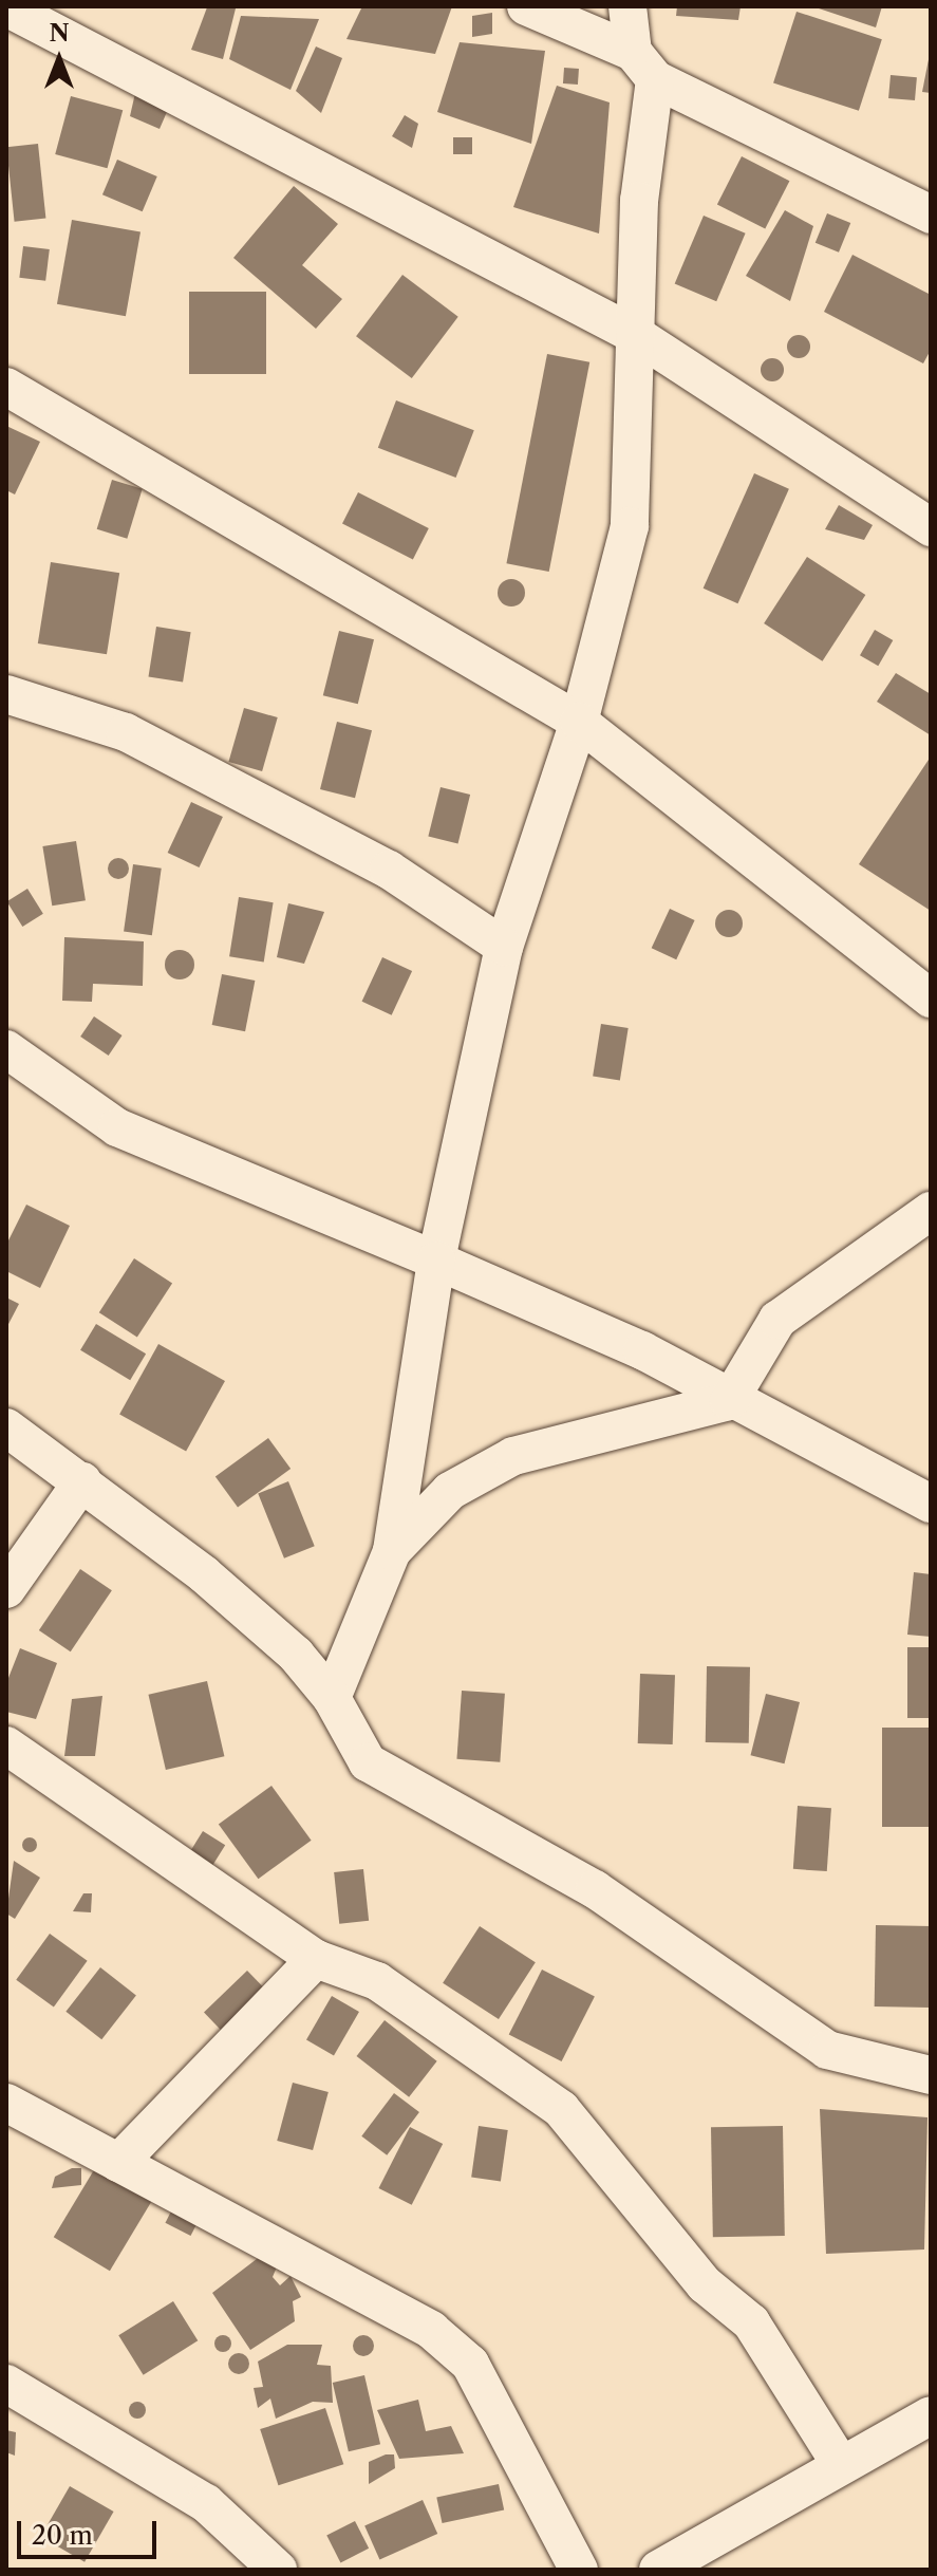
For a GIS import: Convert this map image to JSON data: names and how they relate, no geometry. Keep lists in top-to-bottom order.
{
  "scale_bar": "20 m",
  "north": "top"
}
